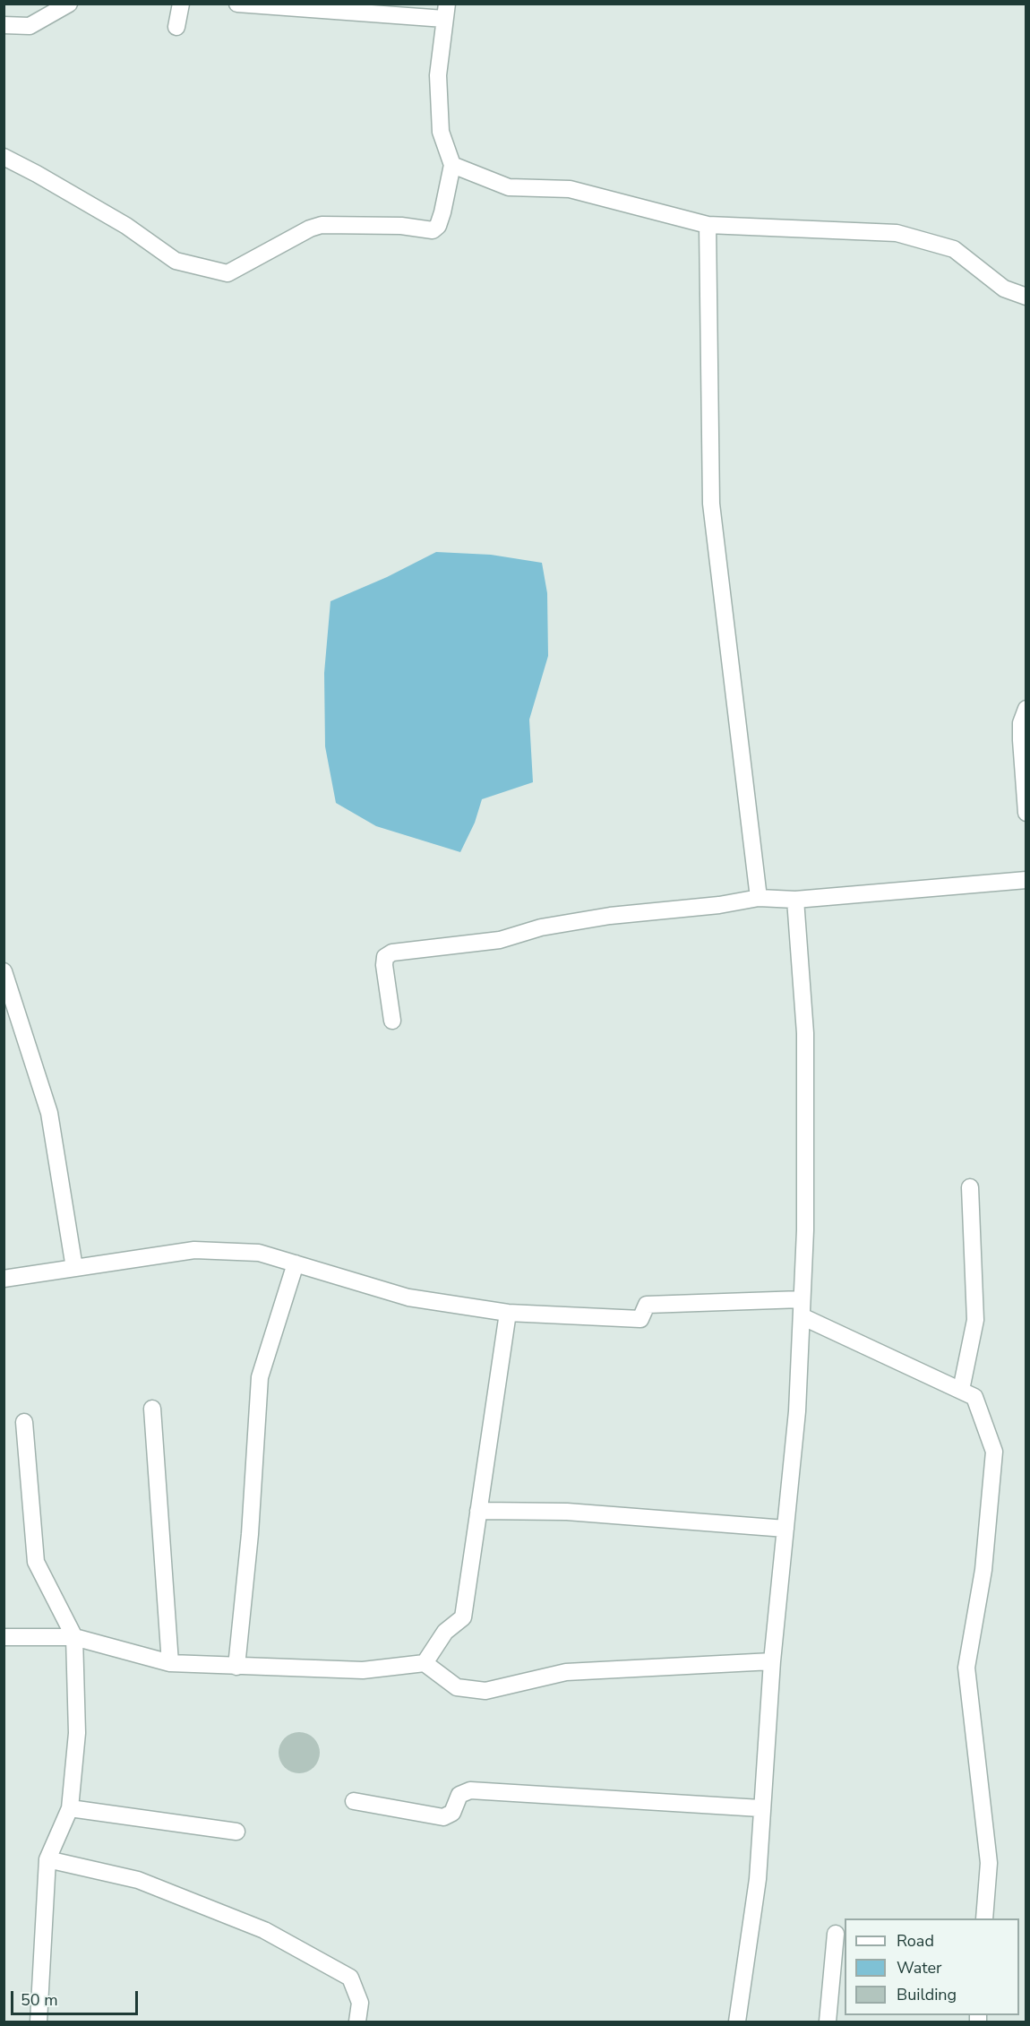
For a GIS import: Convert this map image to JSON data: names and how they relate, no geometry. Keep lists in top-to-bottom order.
{
  "legend": ["Road", "Water", "Building"],
  "scale_bar": "50 m"
}
